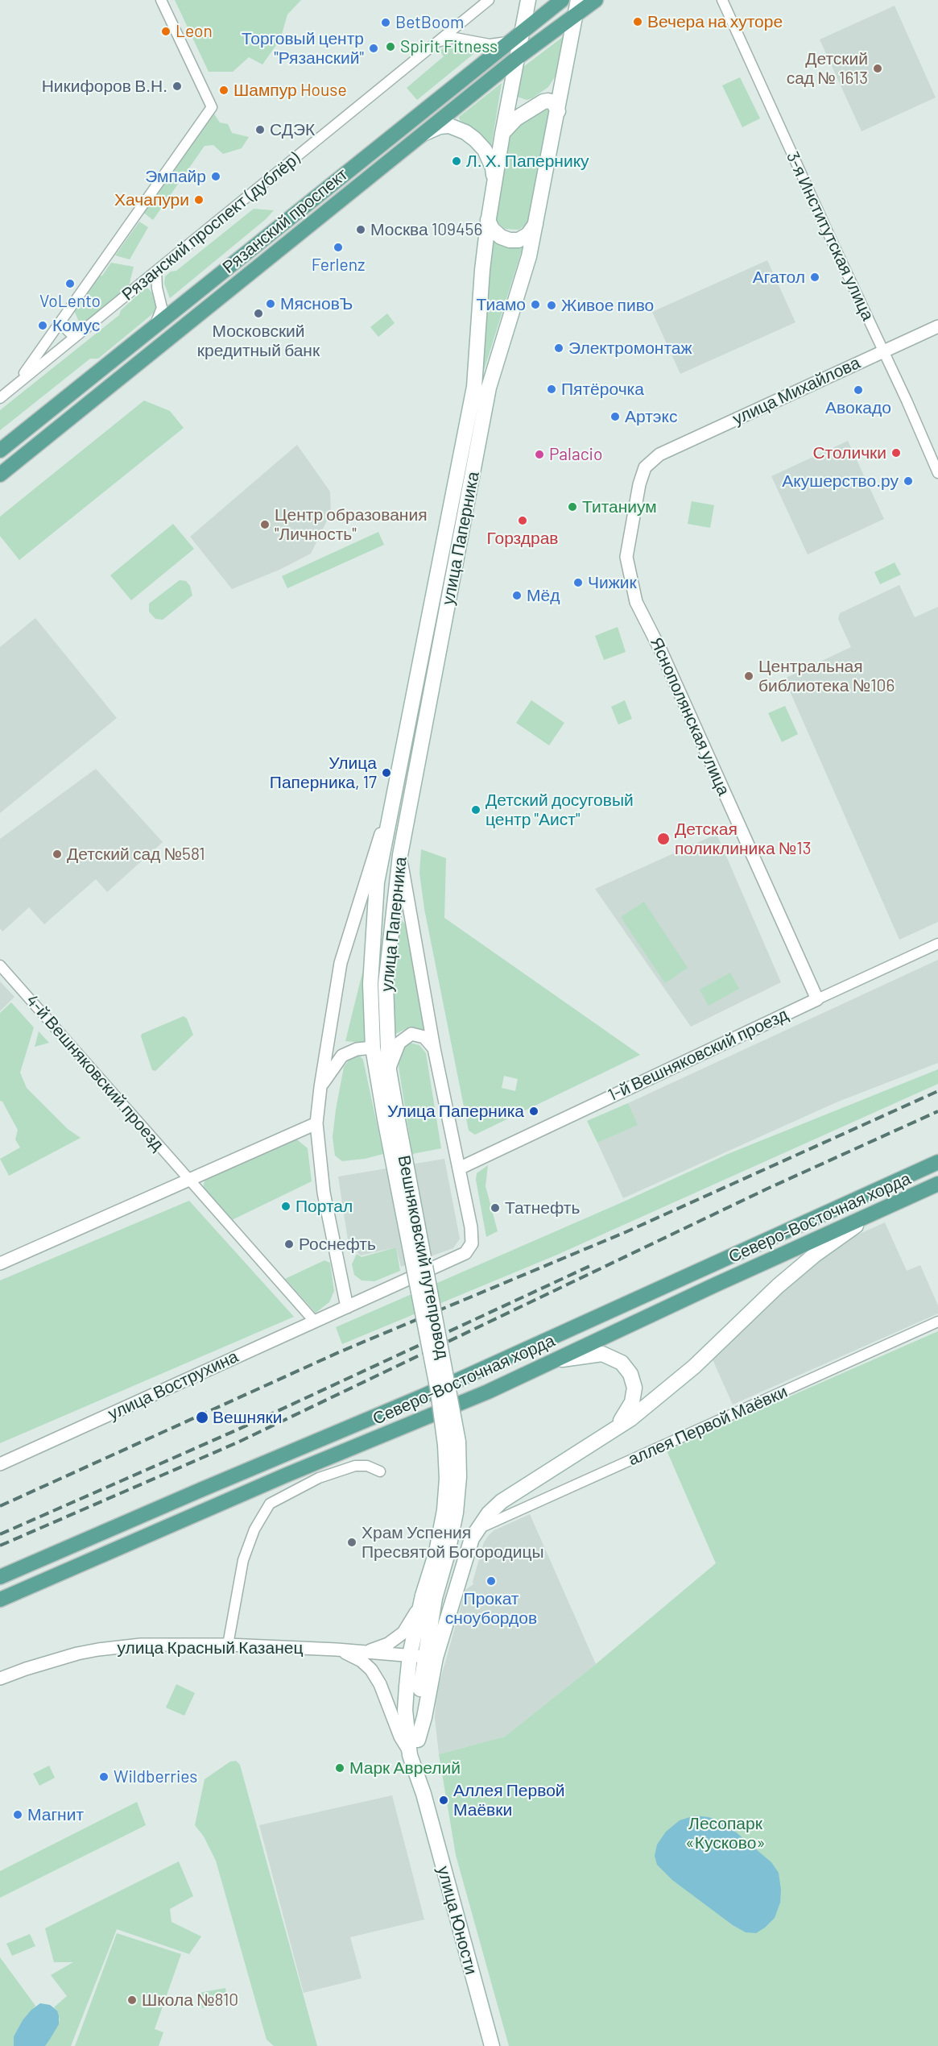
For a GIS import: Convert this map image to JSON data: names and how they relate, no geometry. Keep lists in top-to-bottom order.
{
  "streets": {
    "main road": [
      "Рязанский проспект",
      "улица Паперника",
      "Северо-Восточная хорда",
      "Вешняковский путепровод",
      "улица Юности"
    ],
    "street": [
      "Рязанский проспект (дублёр)",
      "3-я Институтская улица",
      "улица Михайлова",
      "Яснополянская улица",
      "1-й Вешняковский проезд",
      "4-й Вешняковский проезд",
      "улица Вострухина",
      "аллея Первой Маёвки",
      "улица Красный Казанец"
    ]
  },
  "crossings": [
    ["Рязанский проспект", "улица Паперника"],
    ["3-я Институтская улица", "улица Михайлова"],
    ["улица Михайлова", "Яснополянская улица"],
    ["улица Паперника", "Вешняковский путепровод"],
    ["улица Паперника", "улица Вострухина"],
    ["Яснополянская улица", "1-й Вешняковский проезд"],
    ["1-й Вешняковский проезд", "улица Вострухина"],
    ["4-й Вешняковский проезд", "улица Вострухина"],
    ["Вешняковский путепровод", "улица Юности"],
    ["улица Красный Казанец", "улица Юности"]
  ],
  "parks": ["Лесопарк «Кусково»"],
  "places": [
    "Вечера на хуторе",
    "BetBoom",
    "Leon",
    "Spirit Fitness",
    "Торговый центр \"Рязанский\"",
    "Детский сад № 1613",
    "Никифоров В.Н.",
    "Шампур House",
    "СДЭК",
    "Л. Х. Папернику",
    "Эмпайр",
    "Хачапури",
    "Москва 109456",
    "Ferlenz",
    "Агатол",
    "VoLento",
    "МясновЪ",
    "Тиамо",
    "Живое пиво",
    "Московский кредитный банк",
    "Комус",
    "Электромонтаж",
    "Пятёрочка",
    "Авокадо",
    "Артэкс",
    "Столички",
    "Palacio",
    "Акушерство.ру",
    "Титаниум",
    "Горздрав",
    "Центр образования \"Личность\"",
    "Чижик",
    "Мёд",
    "Центральная библиотека №106",
    "Улица Паперника, 17",
    "Детский досуговый центр \"Аист\"",
    "Детская поликлиника №13",
    "Детский сад №581",
    "Улица Паперника",
    "Портал",
    "Татнефть",
    "Роснефть",
    "Вешняки",
    "Храм Успения Пресвятой Богородицы",
    "Прокат сноубордов",
    "Марк Аврелий",
    "Wildberries",
    "Аллея Первой Маёвки",
    "Магнит",
    "Школа №810"
  ]
}
